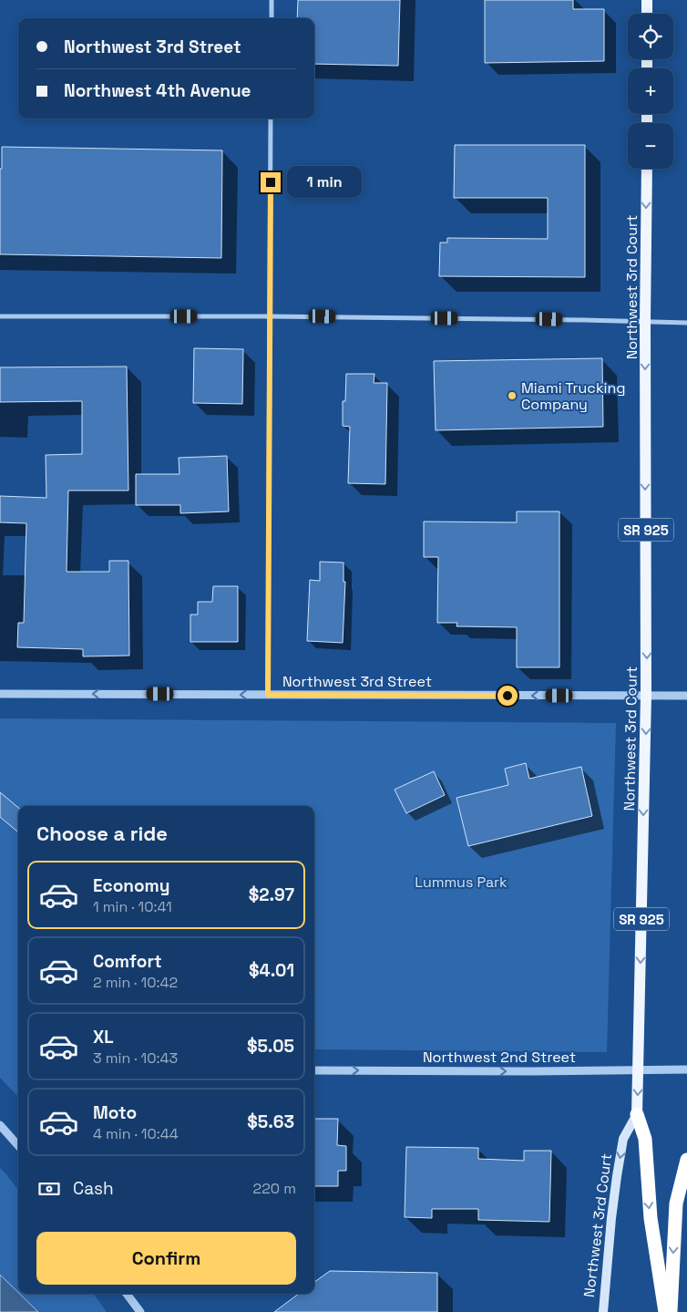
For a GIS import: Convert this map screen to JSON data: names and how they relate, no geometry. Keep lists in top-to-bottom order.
{
  "streets": {
    "main road": ["Northwest 3rd Court", "SR 925"],
    "street": ["Northwest 3rd Street", "Northwest 2nd Street"]
  },
  "crossings": [
    ["Northwest 3rd Court", "Northwest 3rd Street"],
    ["Northwest 3rd Court", "Northwest 2nd Street"]
  ],
  "one_way": ["Northwest 3rd Court", "Northwest 3rd Street", "Northwest 2nd Street"],
  "parks": ["Lummus Park"],
  "places": ["Miami Trucking Company"],
  "page": {
    "map_buttons": ["+", "−"],
    "banner": ["Northwest 3rd Street", "Northwest 4th Avenue"],
    "bubble": "1 min",
    "heading": "Choose a ride",
    "list": [
      {
        "name": "Economy",
        "note": "1 min · 10:41",
        "value": "$2.97"
      },
      {
        "name": "Comfort",
        "note": "2 min · 10:42",
        "value": "$4.01"
      },
      {
        "name": "XL",
        "note": "3 min · 10:43",
        "value": "$5.05"
      },
      {
        "name": "Moto",
        "note": "4 min · 10:44",
        "value": "$5.63"
      }
    ],
    "pay": ["Cash", "220 m"],
    "buttons": "Confirm"
  }
}
